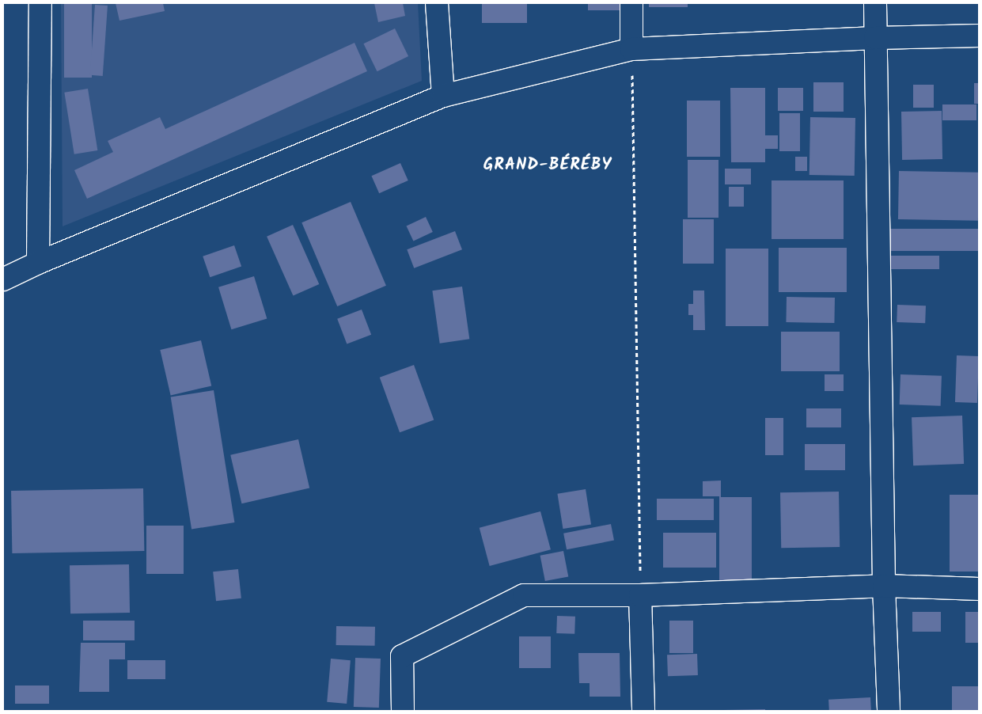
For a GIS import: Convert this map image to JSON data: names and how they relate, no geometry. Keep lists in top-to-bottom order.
{
  "districts": ["GRAND-BÉRÉBY"]
}
